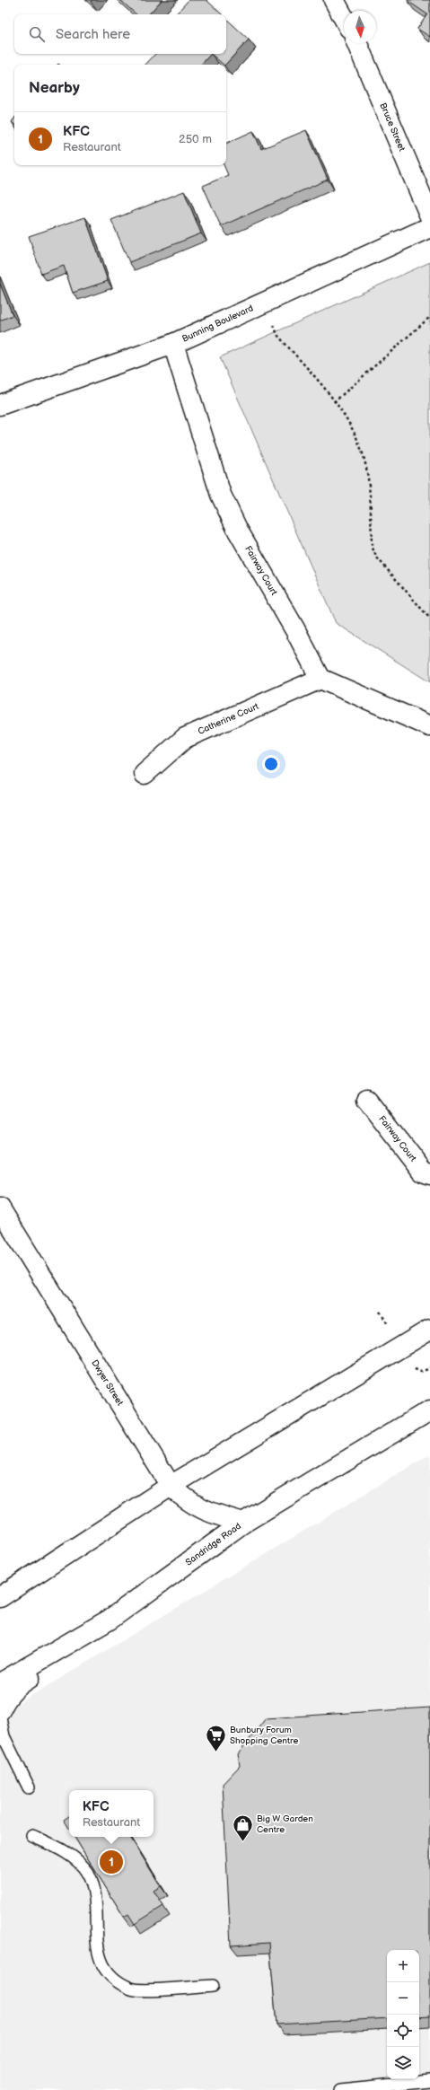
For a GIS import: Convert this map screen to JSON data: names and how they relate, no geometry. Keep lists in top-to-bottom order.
{
  "streets": {
    "street": [
      "Bruce Street",
      "Bunning Boulevard",
      "Fairway Court",
      "Catherine Court",
      "Dwyer Street",
      "Sandridge Road"
    ]
  },
  "crossings": [
    ["Bunning Boulevard", "Fairway Court"],
    ["Fairway Court", "Catherine Court"],
    ["Dwyer Street", "Sandridge Road"]
  ],
  "places": {
    "supermarket": ["Bunbury Forum Shopping Centre"],
    "shop": ["Big W Garden Centre"]
  },
  "north": "bottom",
  "page": {
    "search": "Search here",
    "heading": "Nearby",
    "list": [
      {
        "mark": "1",
        "name": "KFC",
        "note": "Restaurant",
        "value": "250 m"
      }
    ],
    "popup": ["KFC", "Restaurant"],
    "pins": "1",
    "map_buttons": ["+", "−"]
  }
}
